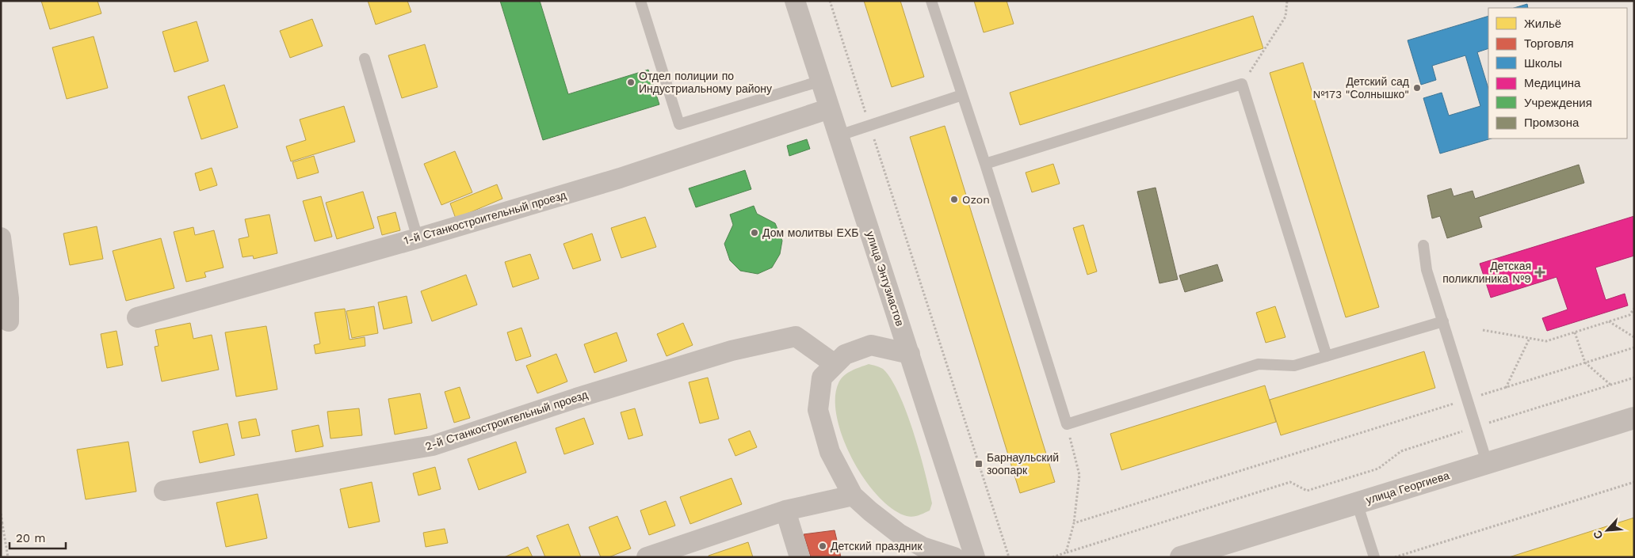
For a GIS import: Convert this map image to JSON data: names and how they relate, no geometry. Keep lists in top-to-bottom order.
{
  "streets": {
    "street": [
      "1-й Станкостроительный проезд",
      "улица Энтузиастов",
      "2-й Станкостроительный проезд",
      "улица Георгиева"
    ]
  },
  "crossings": [
    ["1-й Станкостроительный проезд", "улица Энтузиастов"]
  ],
  "places": {
    "other": [
      "Отдел полиции по Индустриальному району",
      "Детский сад №173 \"Солнышко\"",
      "Ozon",
      "Дом молитвы ЕХБ",
      "Детский праздник"
    ],
    "health": ["Детская поликлиника №9"],
    "transit": ["Барнаульский зоопарк"]
  },
  "legend": [
    "Жильё",
    "Торговля",
    "Школы",
    "Медицина",
    "Учреждения",
    "Промзона"
  ],
  "scale_bar": "20 m",
  "north": "bottom left"
}
